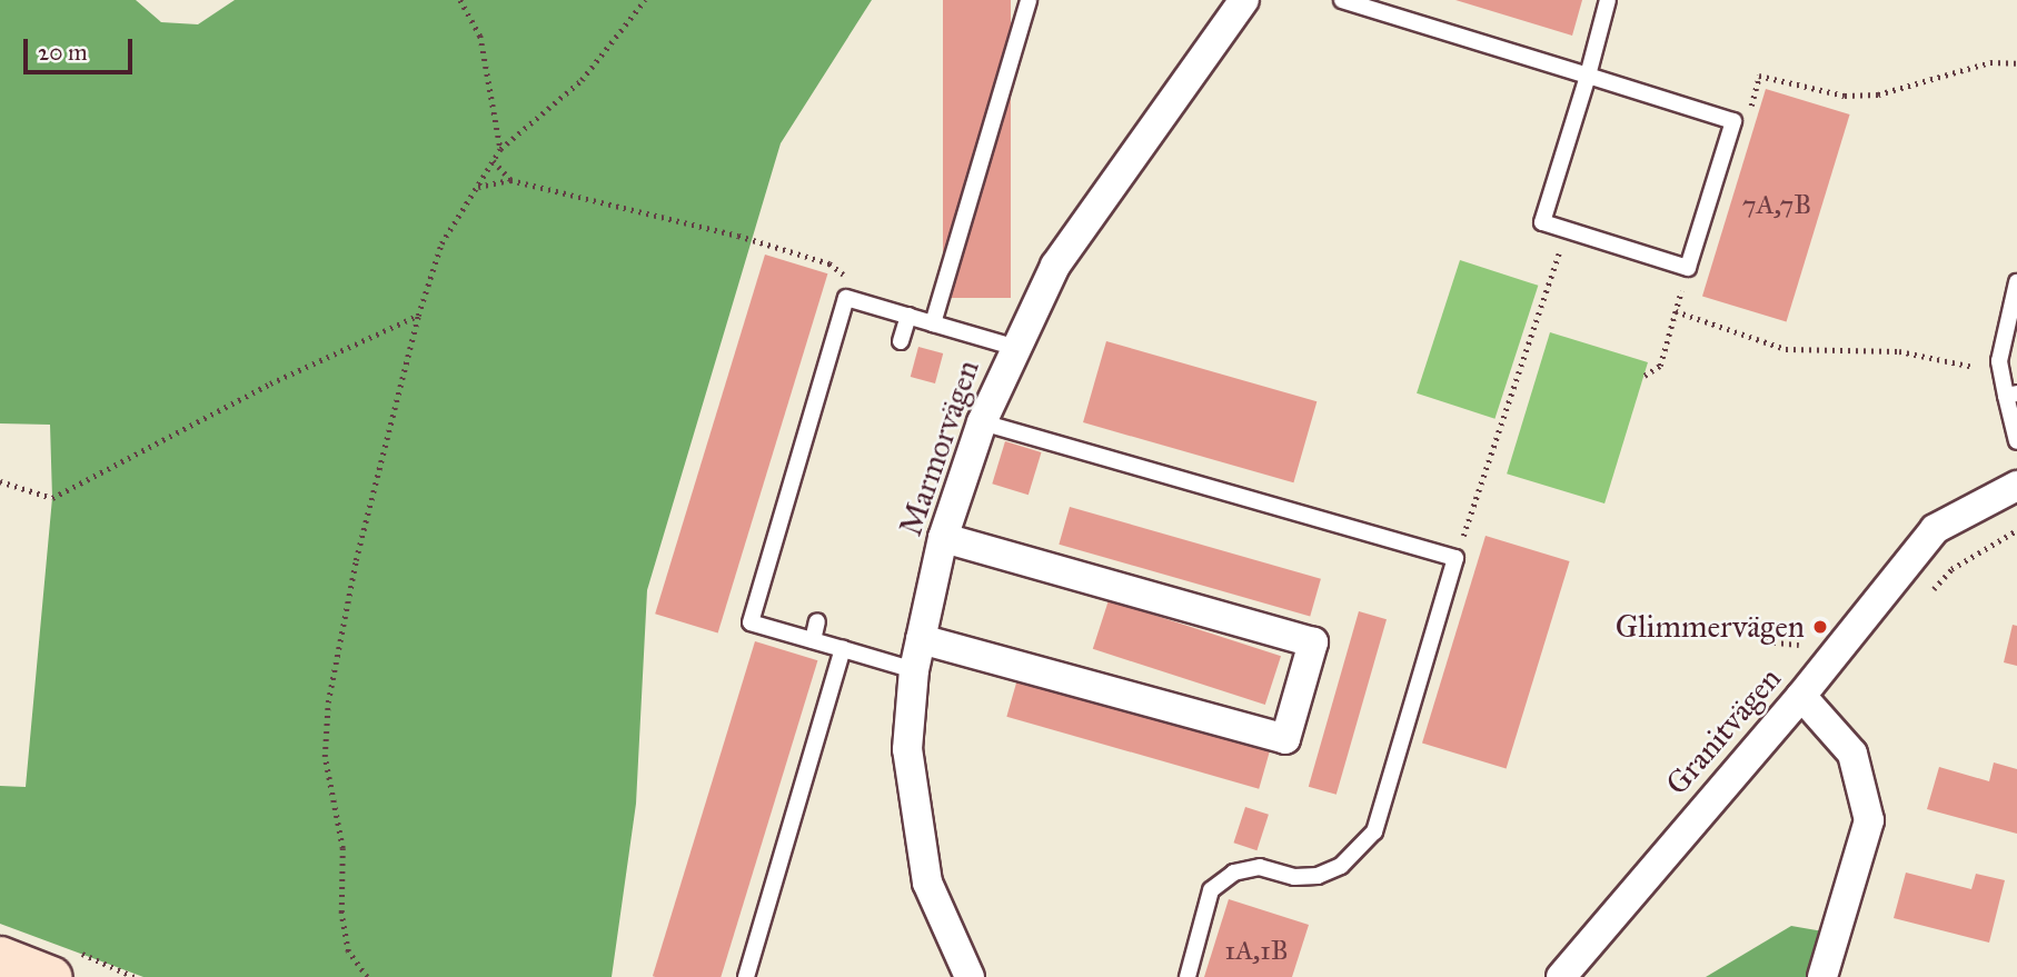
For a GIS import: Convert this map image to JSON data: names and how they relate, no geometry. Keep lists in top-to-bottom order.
{
  "streets": {
    "street": ["Marmorvägen", "Granitvägen"]
  },
  "places": ["Glimmervägen"],
  "house_numbers": ["7A,7B", "1A,1B"],
  "scale_bar": "20 m"
}
